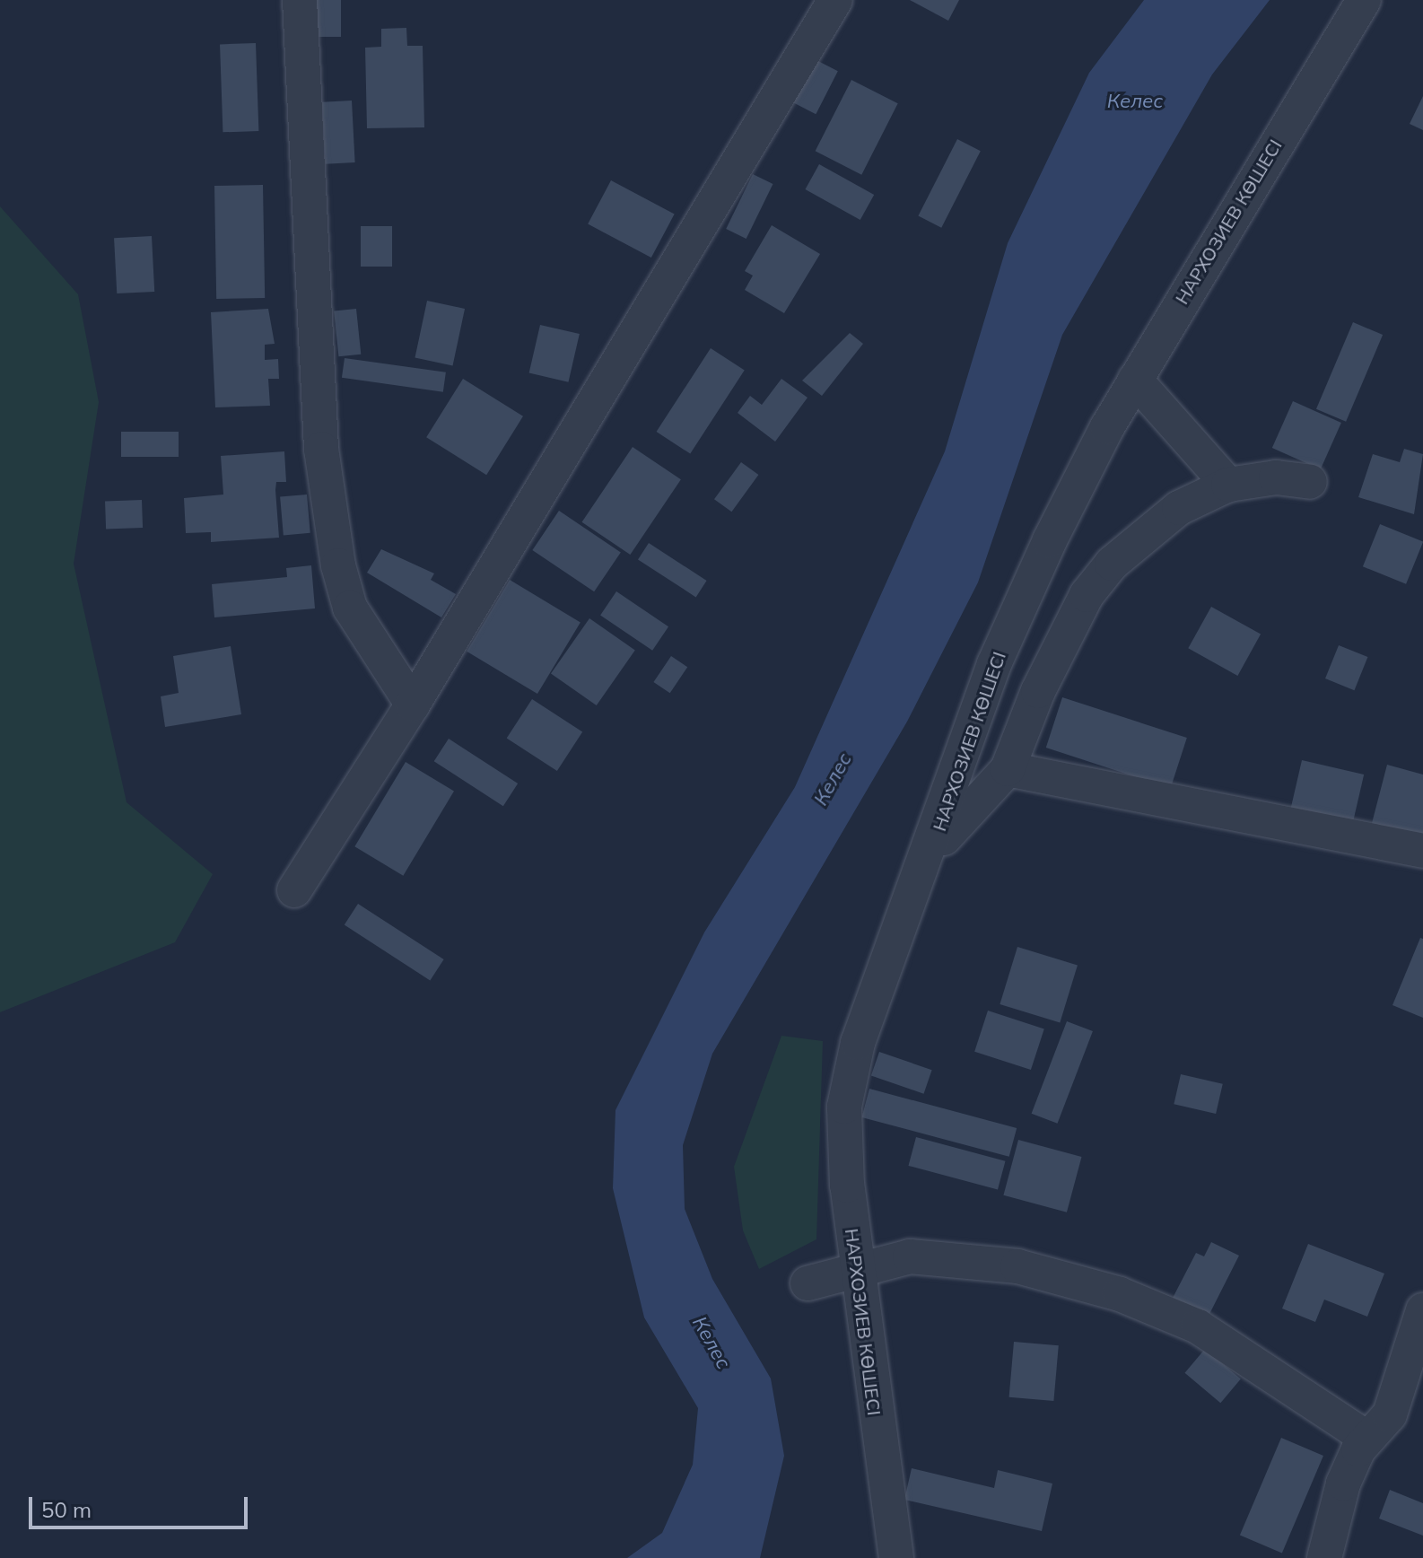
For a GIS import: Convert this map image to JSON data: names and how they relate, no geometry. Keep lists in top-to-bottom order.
{
  "streets": {
    "street": ["НАРХОЗИЕВ КӨШЕСІ"]
  },
  "water": ["Келес"],
  "scale_bar": "50 m"
}
